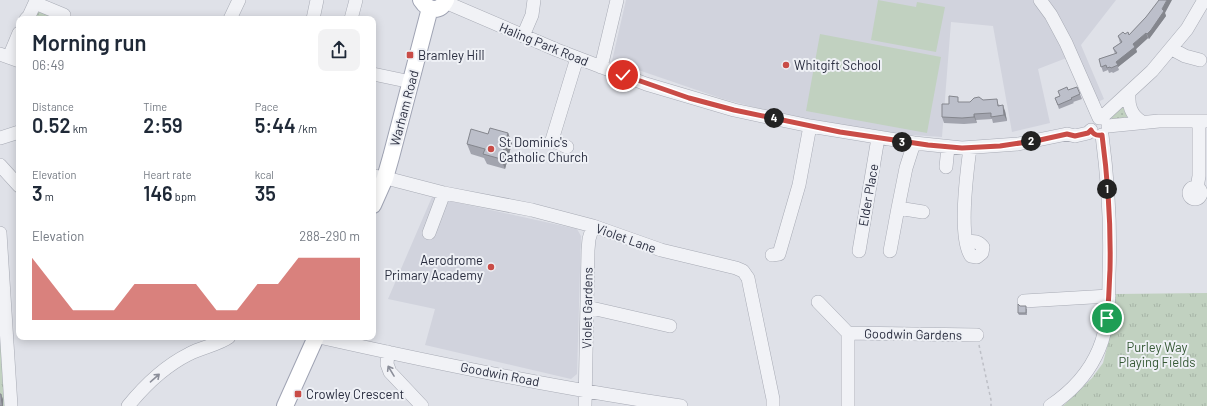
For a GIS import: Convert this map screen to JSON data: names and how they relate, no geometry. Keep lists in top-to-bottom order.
{
  "streets": {
    "main road": ["Warham Road"],
    "street": [
      "Haling Park Road",
      "Elder Place",
      "Violet Lane",
      "Violet Gardens",
      "Goodwin Gardens",
      "Goodwin Road"
    ]
  },
  "crossings": [
    ["Haling Park Road", "Elder Place"],
    ["Warham Road", "Violet Lane"],
    ["Violet Lane", "Violet Gardens"],
    ["Violet Gardens", "Goodwin Road"]
  ],
  "parks": ["Purley Way Playing Fields"],
  "places": {
    "transit": ["Bramley Hill", "Crowley Crescent"],
    "other": ["Whitgift School", "St Dominic's Catholic Church", "Aerodrome Primary Academy"]
  },
  "page": {
    "heading": ["Morning run", "06:49"],
    "stats": [
      ["Distance", "0.52 km"],
      ["Time", "2:59"],
      ["Pace", "5:44 /km"],
      ["Elevation", "3 m"],
      ["Heart rate", "146 bpm"],
      ["kcal", "35"]
    ],
    "pins": [
      "4",
      "2",
      "3",
      "1"
    ],
    "chart": ["Elevation", "288–290 m"]
  }
}
